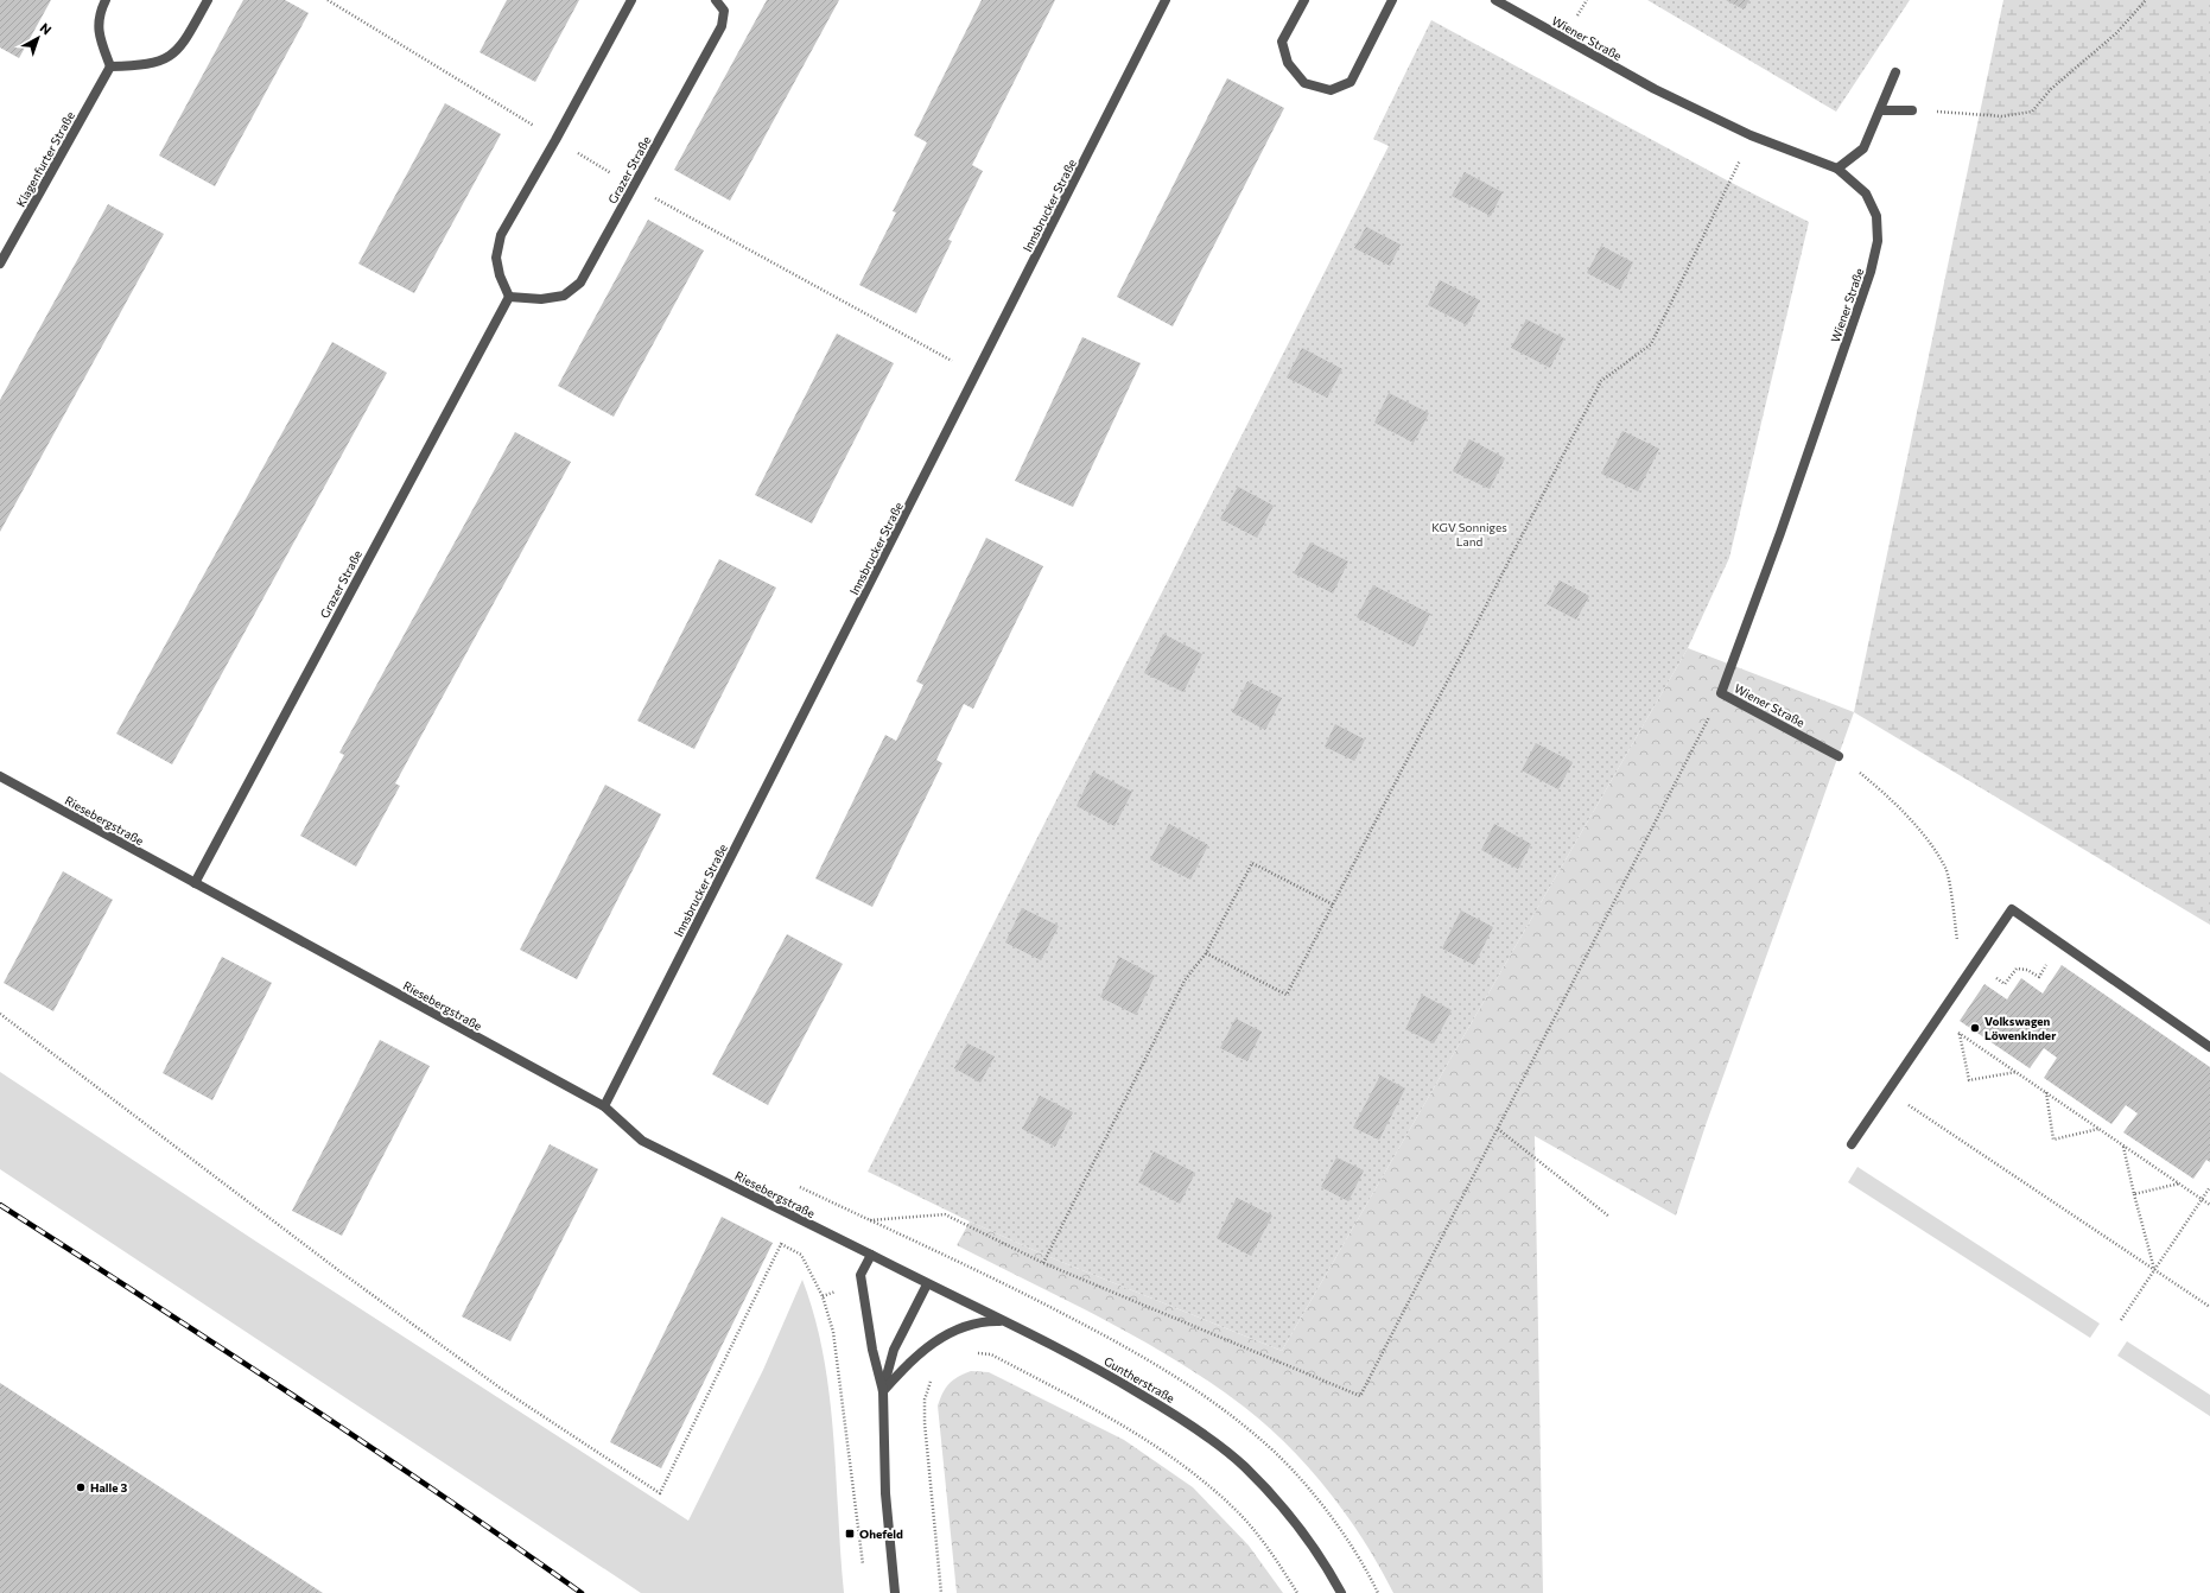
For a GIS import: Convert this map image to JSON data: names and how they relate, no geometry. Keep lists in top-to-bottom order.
{
  "streets": {
    "street": [
      "Wiener Straße",
      "Klagenfurter Straße",
      "Grazer Straße",
      "Innsbrucker Straße",
      "Riesebergstraße",
      "Guntherstraße"
    ]
  },
  "crossings": [
    ["Grazer Straße", "Riesebergstraße"],
    ["Innsbrucker Straße", "Riesebergstraße"],
    ["Riesebergstraße", "Guntherstraße"]
  ],
  "parks": ["KGV Sonniges Land"],
  "places": {
    "other": ["Volkswagen Löwenkinder", "Halle 3"],
    "transit": ["Ohefeld"]
  },
  "north": "top right"
}
